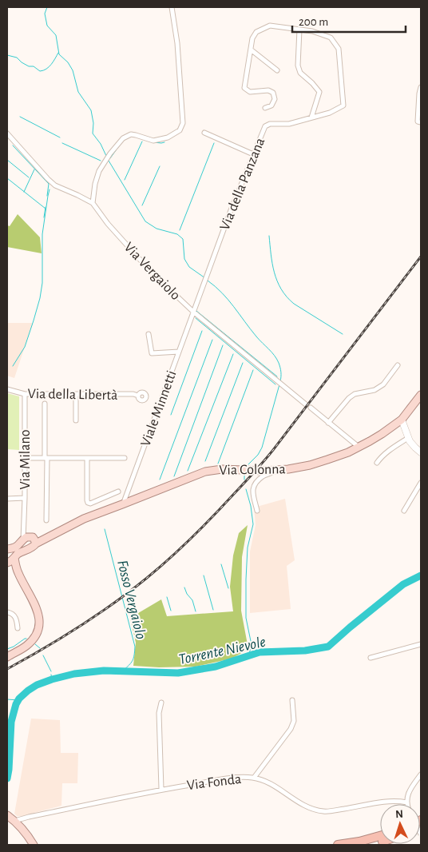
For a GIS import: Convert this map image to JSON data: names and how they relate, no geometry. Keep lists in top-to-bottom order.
{
  "streets": {
    "main road": ["Via Colonna"],
    "street": [
      "Via della Panzana",
      "Via Vergaiolo",
      "Via della Libertà",
      "Viale Minnetti",
      "Via Milano",
      "Via Fonda"
    ]
  },
  "crossings": [
    ["Via della Panzana", "Via Vergaiolo"],
    ["Via della Panzana", "Viale Minnetti"],
    ["Via Vergaiolo", "Viale Minnetti"],
    ["Via della Libertà", "Via Milano"],
    ["Viale Minnetti", "Via Colonna"],
    ["Via Milano", "Via Colonna"]
  ],
  "water": ["Fosso Vergaiolo", "Torrente Nievole"],
  "scale_bar": "200 m",
  "north": "top"
}
